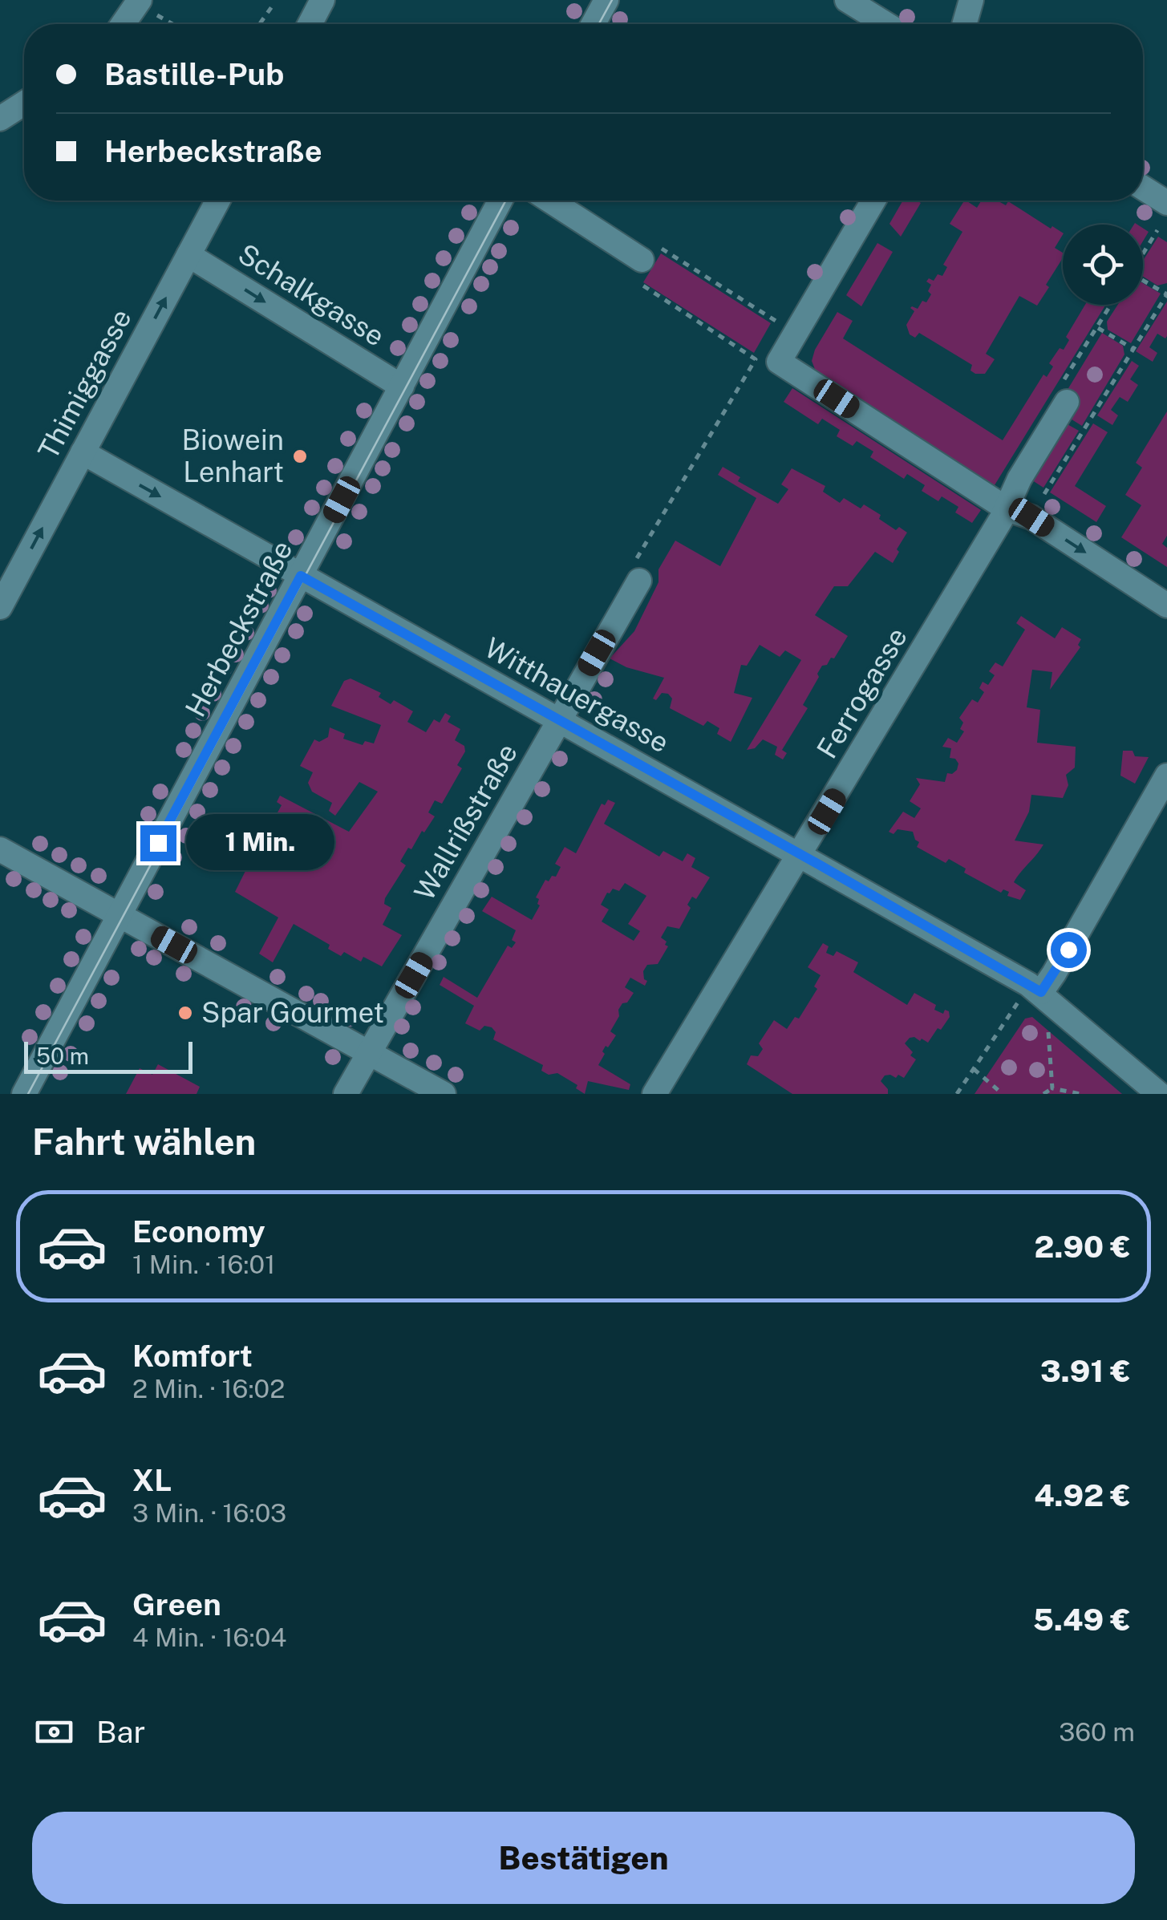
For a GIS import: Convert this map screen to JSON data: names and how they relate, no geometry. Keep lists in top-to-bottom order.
{
  "streets": {
    "street": [
      "Schalkgasse",
      "Thimiggasse",
      "Herbeckstraße",
      "Ferrogasse",
      "Witthauergasse",
      "Wallrißstraße"
    ]
  },
  "crossings": [
    ["Schalkgasse", "Thimiggasse"],
    ["Schalkgasse", "Herbeckstraße"],
    ["Thimiggasse", "Witthauergasse"],
    ["Herbeckstraße", "Witthauergasse"],
    ["Ferrogasse", "Witthauergasse"],
    ["Witthauergasse", "Wallrißstraße"]
  ],
  "one_way": ["Schalkgasse", "Thimiggasse"],
  "places": ["Biowein Lenhart", "Spar Gourmet"],
  "scale_bar": "50 m",
  "page": {
    "banner": ["Bastille-Pub", "Herbeckstraße"],
    "bubble": "1 Min.",
    "scale": "50 m",
    "heading": "Fahrt wählen",
    "list": [
      {
        "name": "Economy",
        "note": "1 Min. · 16:01",
        "value": "2.90 €"
      },
      {
        "name": "Komfort",
        "note": "2 Min. · 16:02",
        "value": "3.91 €"
      },
      {
        "name": "XL",
        "note": "3 Min. · 16:03",
        "value": "4.92 €"
      },
      {
        "name": "Green",
        "note": "4 Min. · 16:04",
        "value": "5.49 €"
      }
    ],
    "pay": ["Bar", "360 m"],
    "buttons": "Bestätigen"
  }
}
